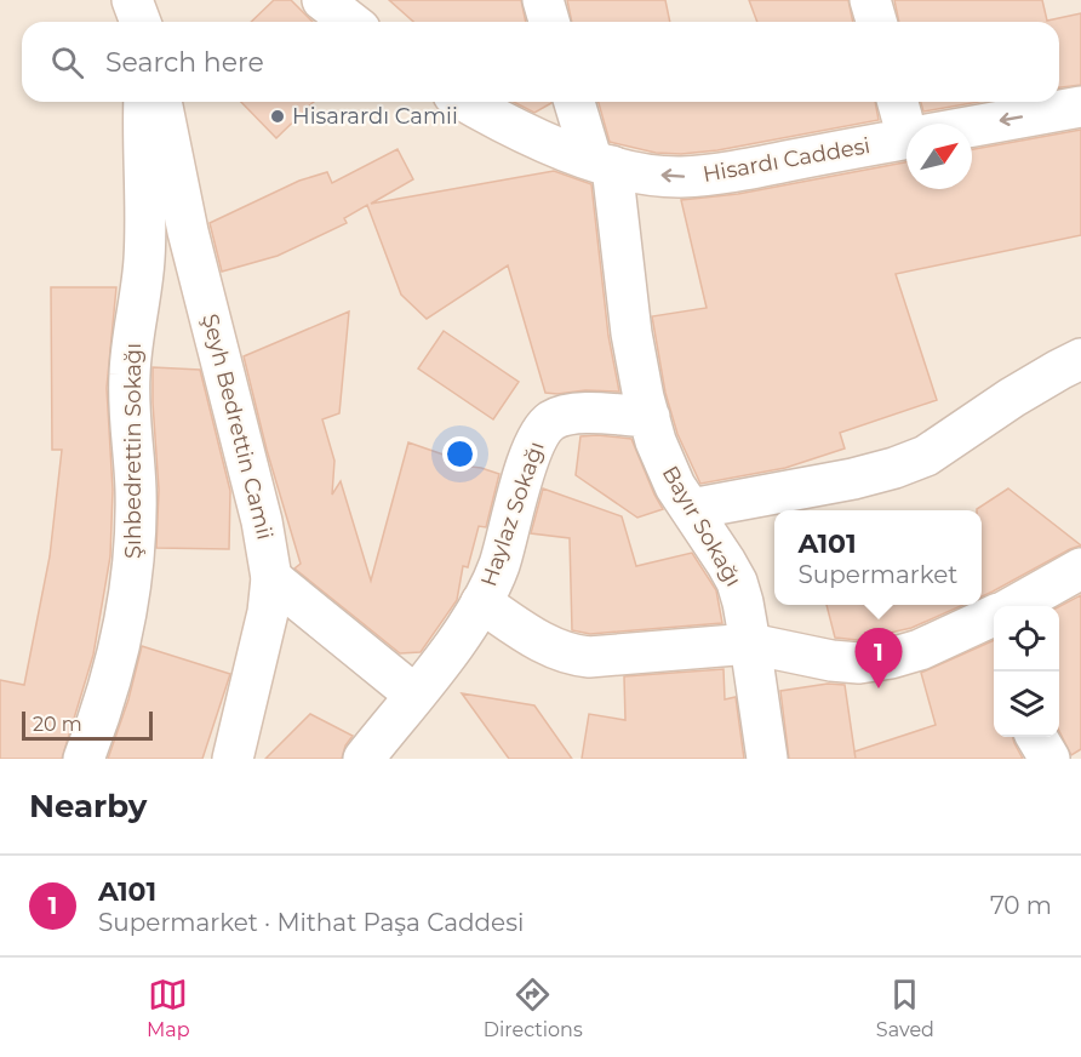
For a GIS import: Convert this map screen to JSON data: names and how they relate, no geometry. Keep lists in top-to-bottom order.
{
  "streets": {
    "street": [
      "Hisardı Caddesi",
      "Şeyh Bedrettin Camii",
      "Şıhbedrettin Sokağı",
      "Haylaz Sokağı",
      "Bayır Sokağı"
    ]
  },
  "crossings": [
    ["Hisardı Caddesi", "Bayır Sokağı"],
    ["Haylaz Sokağı", "Bayır Sokağı"]
  ],
  "places": ["Hisarardı Camii"],
  "scale_bar": "20 m",
  "north": "top right",
  "page": {
    "search": "Search here",
    "popup": ["A101", "Supermarket"],
    "pins": "1",
    "scale": "20 m",
    "heading": "Nearby",
    "list": [
      {
        "mark": "1",
        "name": "A101",
        "note": "Supermarket · Mithat Paşa Caddesi",
        "value": "70 m"
      }
    ],
    "nav": ["Map", "Directions", "Saved"]
  }
}
